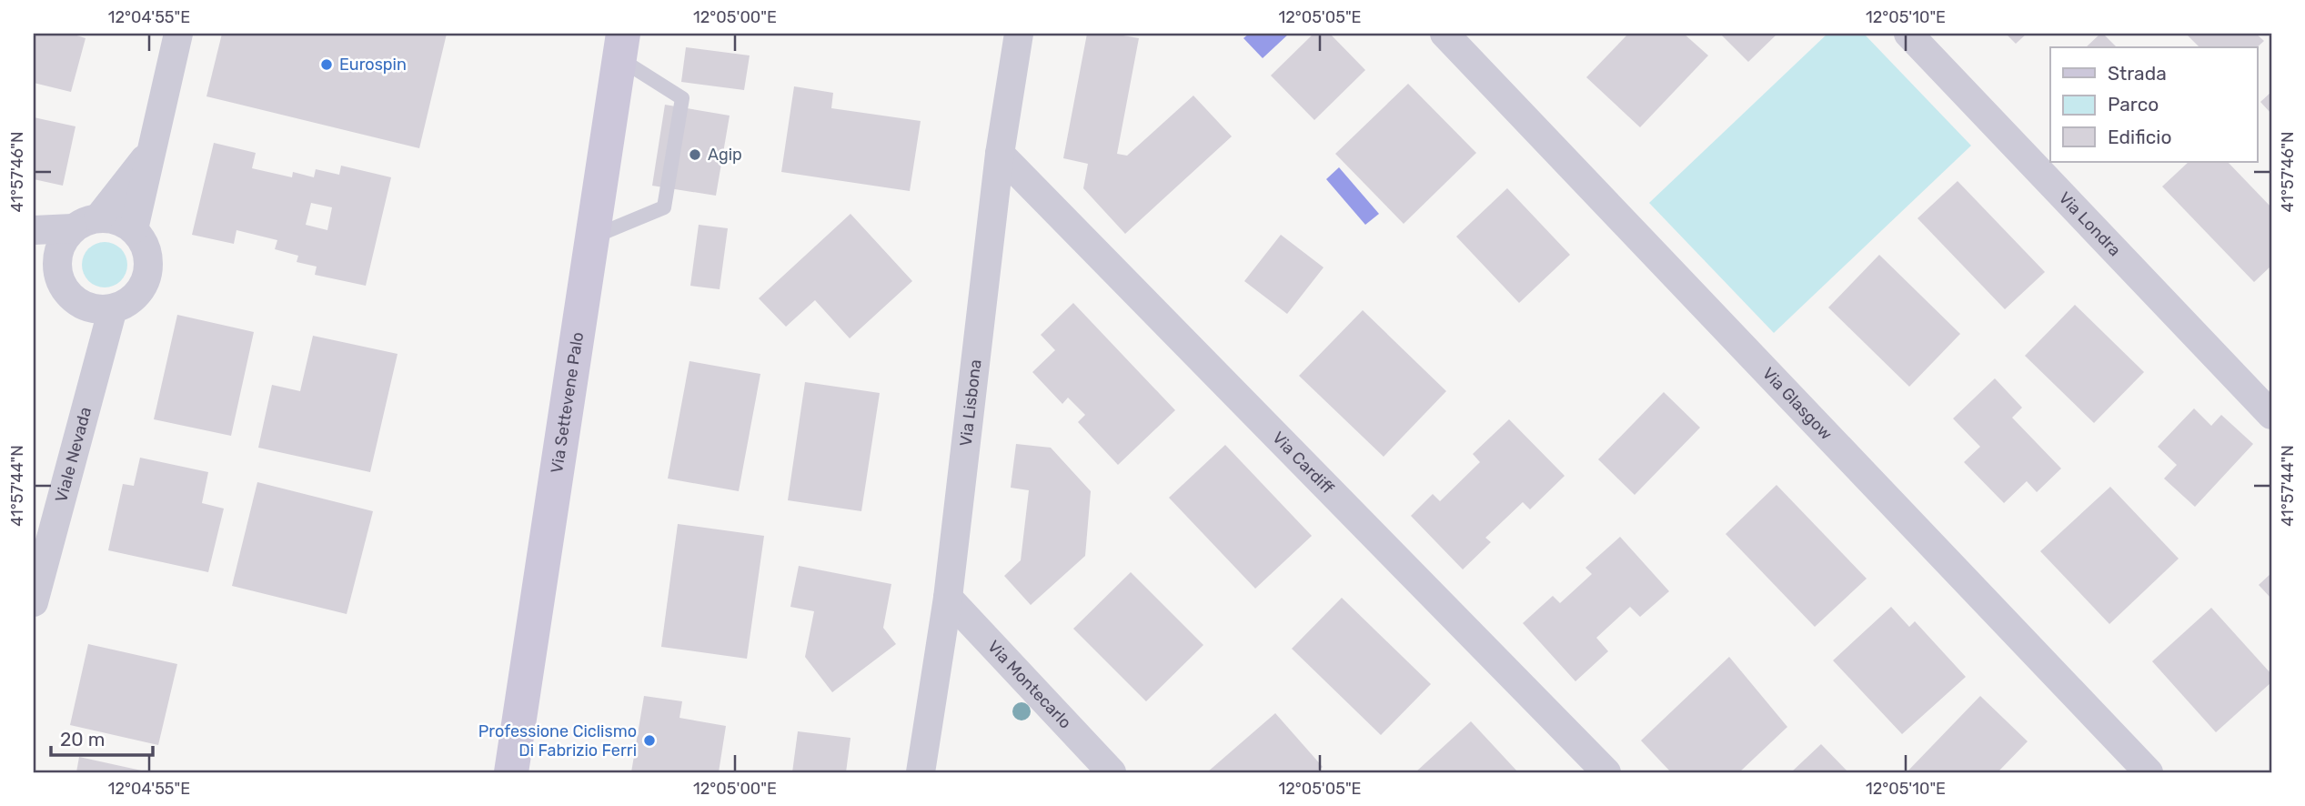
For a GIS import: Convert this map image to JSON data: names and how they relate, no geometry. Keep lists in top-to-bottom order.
{
  "streets": {
    "street": [
      "Via Londra",
      "Via Settevene Palo",
      "Via Lisbona",
      "Via Glasgow",
      "Viale Nevada",
      "Via Cardiff",
      "Via Montecarlo"
    ]
  },
  "crossings": [
    ["Via Lisbona", "Via Cardiff"],
    ["Via Lisbona", "Via Montecarlo"]
  ],
  "places": ["Eurospin", "Agip", "Professione Ciclismo Di Fabrizio Ferri"],
  "legend": ["Strada", "Parco", "Edificio"],
  "scale_bar": "20 m",
  "coordinates": [
    "12°04'55\"E",
    "12°05'00\"E",
    "12°05'05\"E",
    "12°05'10\"E",
    "41°57'46\"N",
    "41°57'44\"N"
  ]
}
